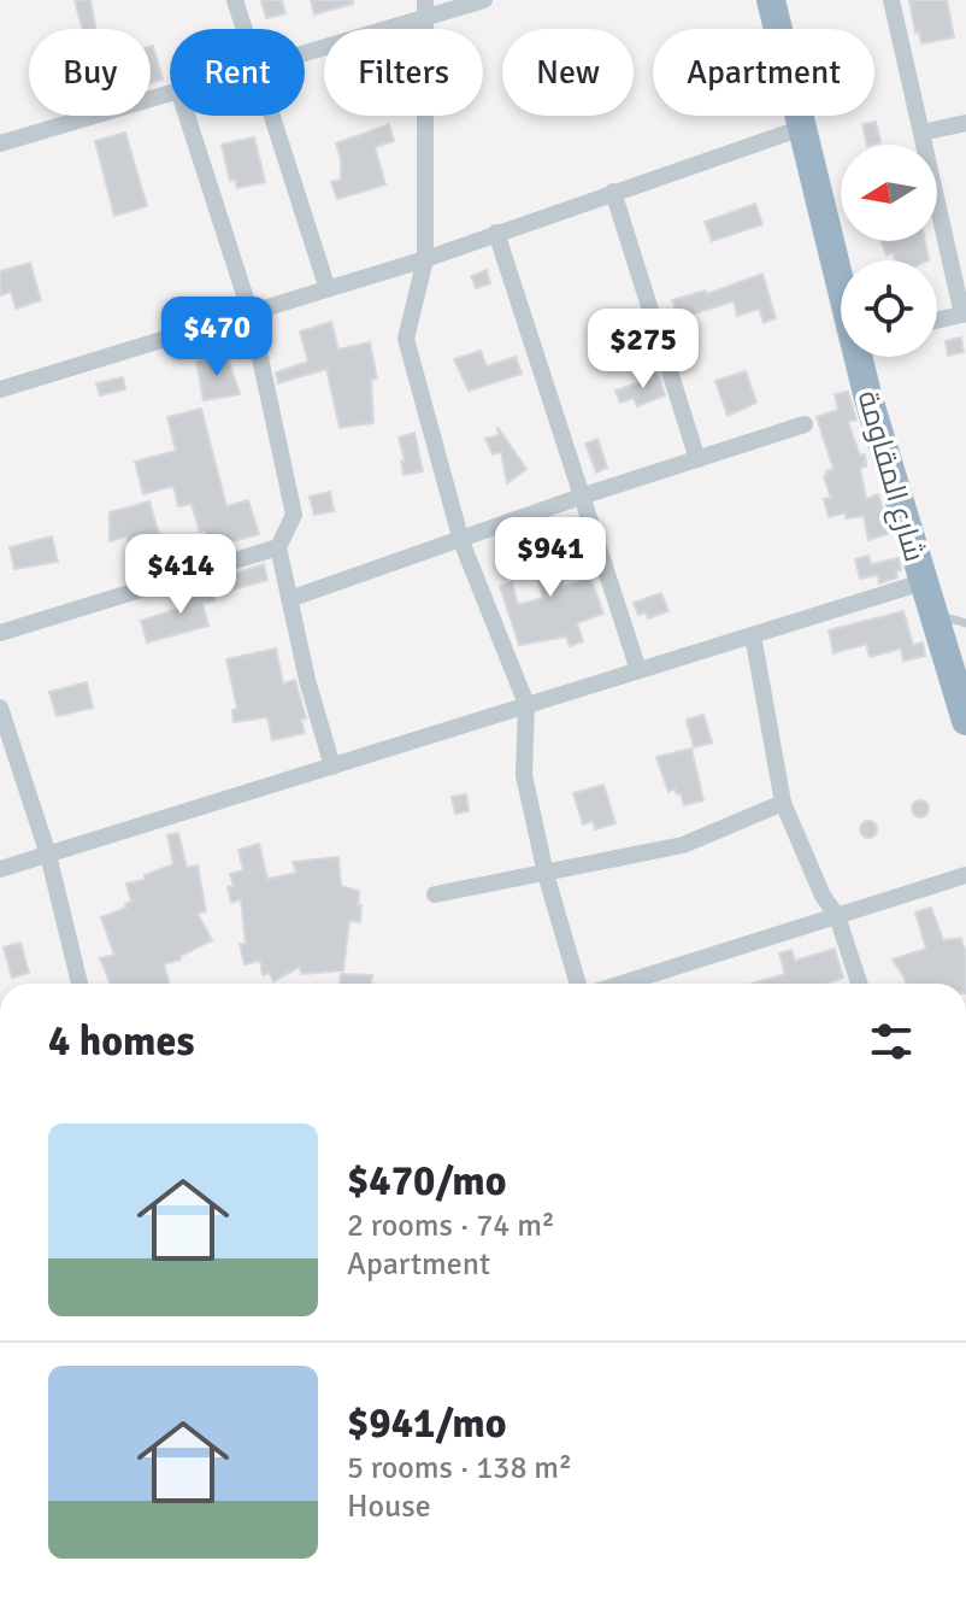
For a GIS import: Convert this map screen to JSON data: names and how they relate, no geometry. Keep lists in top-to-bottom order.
{
  "streets": {
    "highway": ["شارع المقاومة"]
  },
  "north": "left",
  "page": {
    "chip": [
      "Buy",
      "Rent",
      "Filters",
      "New",
      "Apartment"
    ],
    "price": [
      "$470",
      "$275",
      "$941",
      "$414"
    ],
    "heading": "4 homes",
    "list": [
      {
        "name": "$470/mo",
        "note": "2 rooms · 74 m² · Apartment"
      },
      {
        "name": "$941/mo",
        "note": "5 rooms · 138 m² · House"
      }
    ]
  }
}
